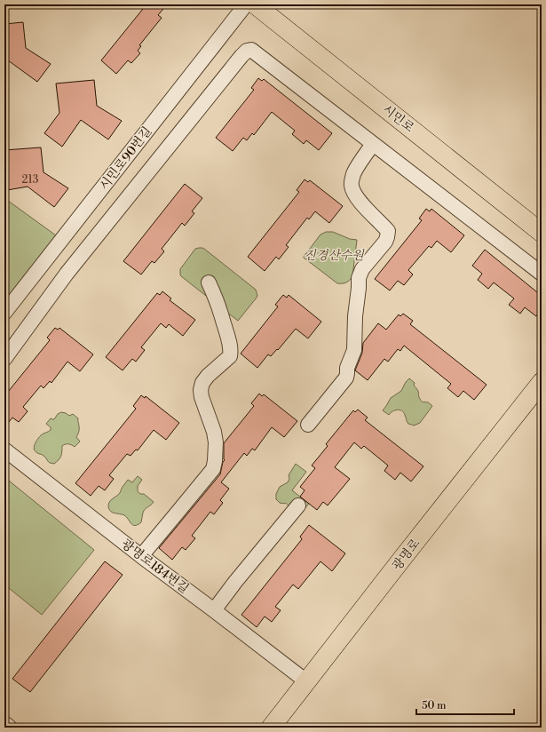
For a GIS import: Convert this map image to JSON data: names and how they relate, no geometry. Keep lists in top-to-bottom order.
{
  "streets": {
    "main road": ["시민로", "광명로"],
    "street": ["시민로90번길", "광명로184번길"]
  },
  "crossings": [
    ["광명로", "광명로184번길"]
  ],
  "parks": ["진경산수원"],
  "house_numbers": ["213"],
  "scale_bar": "50 m"
}
